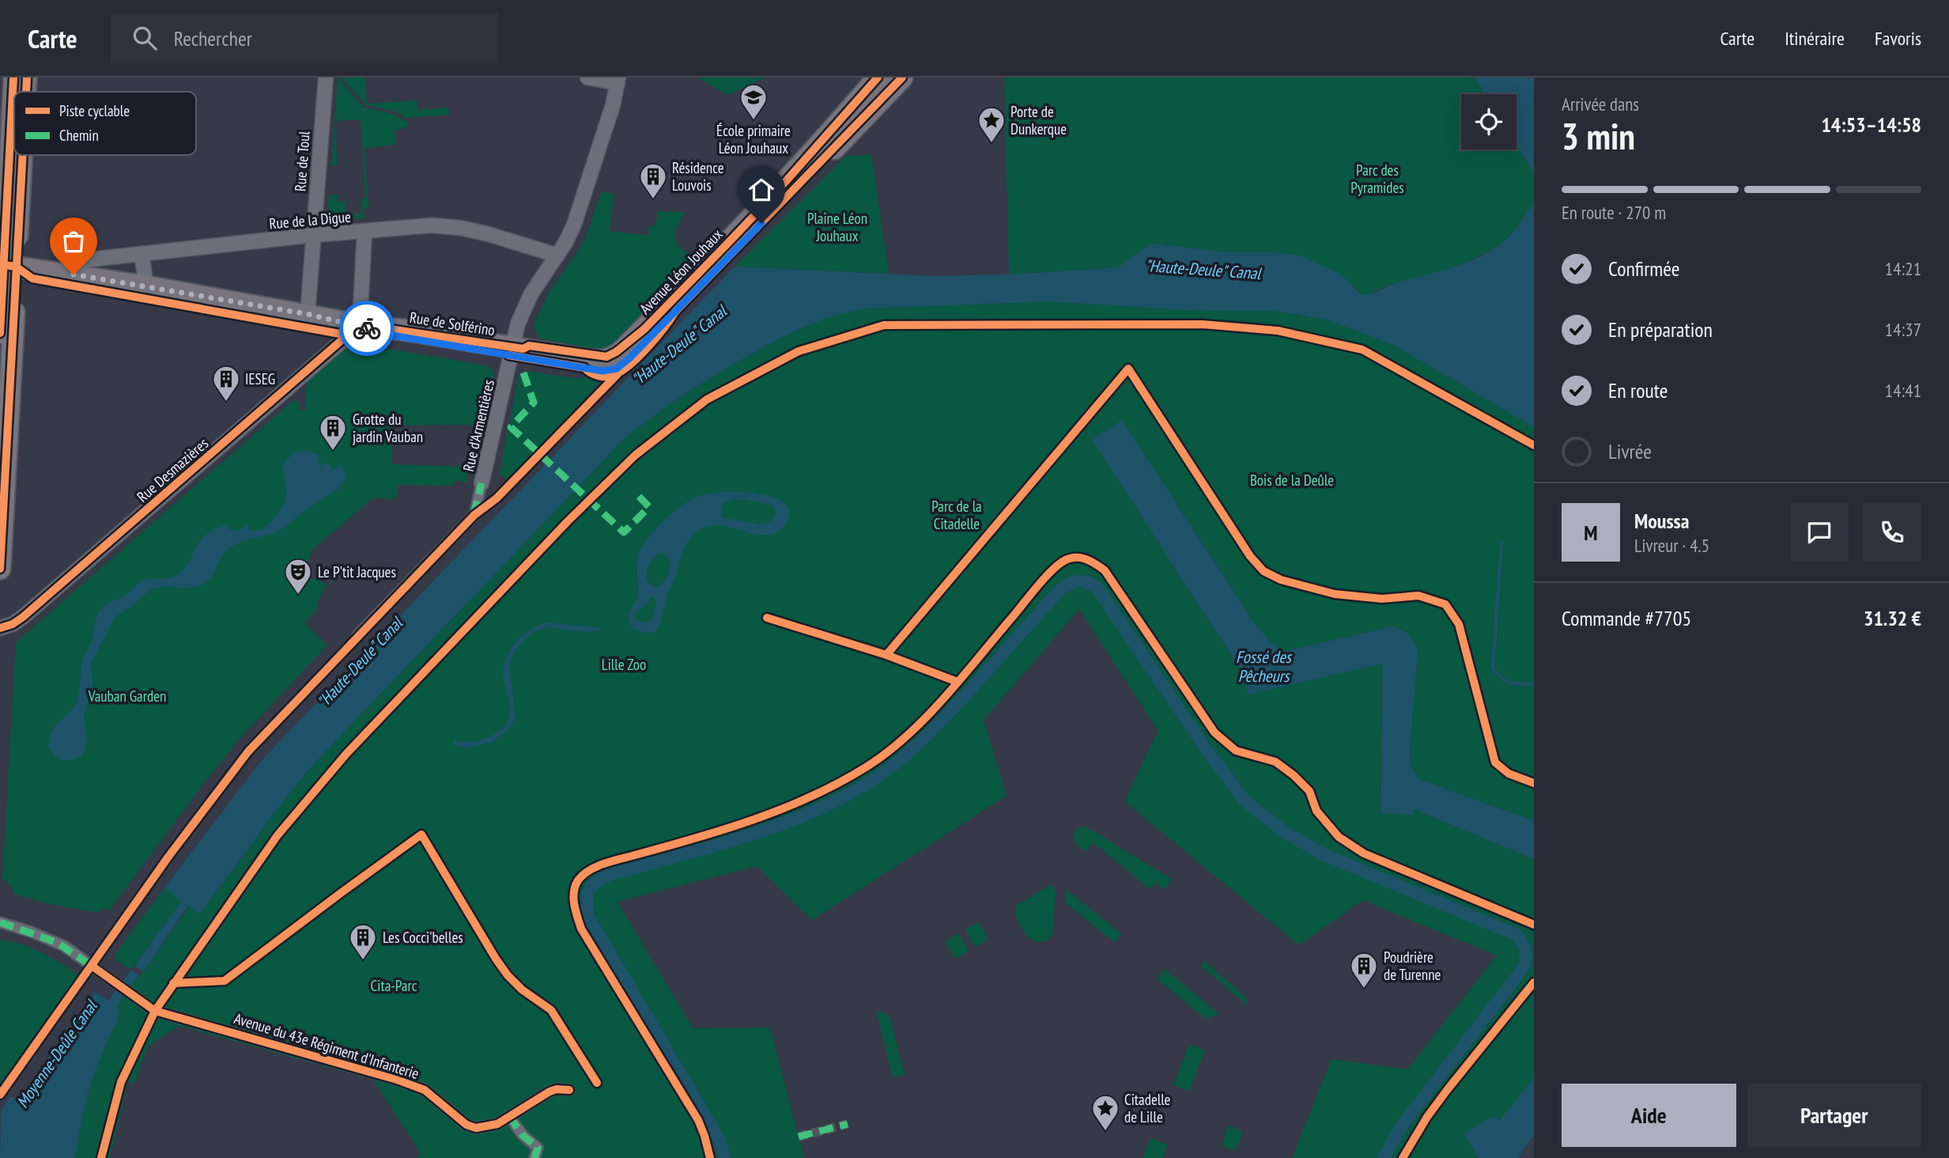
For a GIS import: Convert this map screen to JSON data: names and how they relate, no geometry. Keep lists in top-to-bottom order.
{
  "streets": {
    "main road": ["Avenue Léon Jouhaux", "Rue de Solférino"],
    "street": [
      "Rue de Toul",
      "Rue de la Digue",
      "Rue d'Armentières",
      "Rue Desmazières",
      "Avenue du 43e Régiment d'Infanterie"
    ]
  },
  "crossings": [
    ["Rue de Toul", "Rue de la Digue"],
    ["Rue de Toul", "Rue de Solférino"],
    ["Rue de la Digue", "Rue de Solférino"],
    ["Rue de la Digue", "Rue d'Armentières"],
    ["Avenue Léon Jouhaux", "Rue de Solférino"],
    ["Rue de Solférino", "Rue d'Armentières"],
    ["Rue de Solférino", "Rue Desmazières"]
  ],
  "water": ["\"Haute-Deule\" Canal", "Fossé des Pêcheurs", "Moyenne-Deûle Canal"],
  "parks": [
    "Parc des Pyramides",
    "Plaine Léon Jouhaux",
    "Bois de la Deûle",
    "Parc de la Citadelle",
    "Lille Zoo",
    "Vauban Garden",
    "Cita-Parc"
  ],
  "places": {
    "school or university": ["École primaire Léon Jouhaux"],
    "place": ["Porte de Dunkerque", "Citadelle de Lille"],
    "building": [
      "Résidence Louvois",
      "IESEG",
      "Grotte du jardin Vauban",
      "Les Cocci'belles",
      "Poudrière de Turenne"
    ],
    "theatre": ["Le P'tit Jacques"]
  },
  "legend": ["Piste cyclable", "Chemin"],
  "page": {
    "header": "Carte",
    "search": "Rechercher",
    "nav": ["Carte", "Itinéraire", "Favoris"],
    "heading": ["3 min", "Arrivée dans", "14:53–14:58"],
    "panel": [
      "Moussa",
      "Livreur · 4.5",
      "Commande #7705",
      "31.32 €"
    ],
    "bar": "En route · 270 m",
    "list": [
      ["Confirmée", "14:21"],
      ["En préparation", "14:37"],
      ["En route", "14:41"],
      "Livrée"
    ],
    "round": "M",
    "buttons": ["Aide", "Partager"]
  }
}
